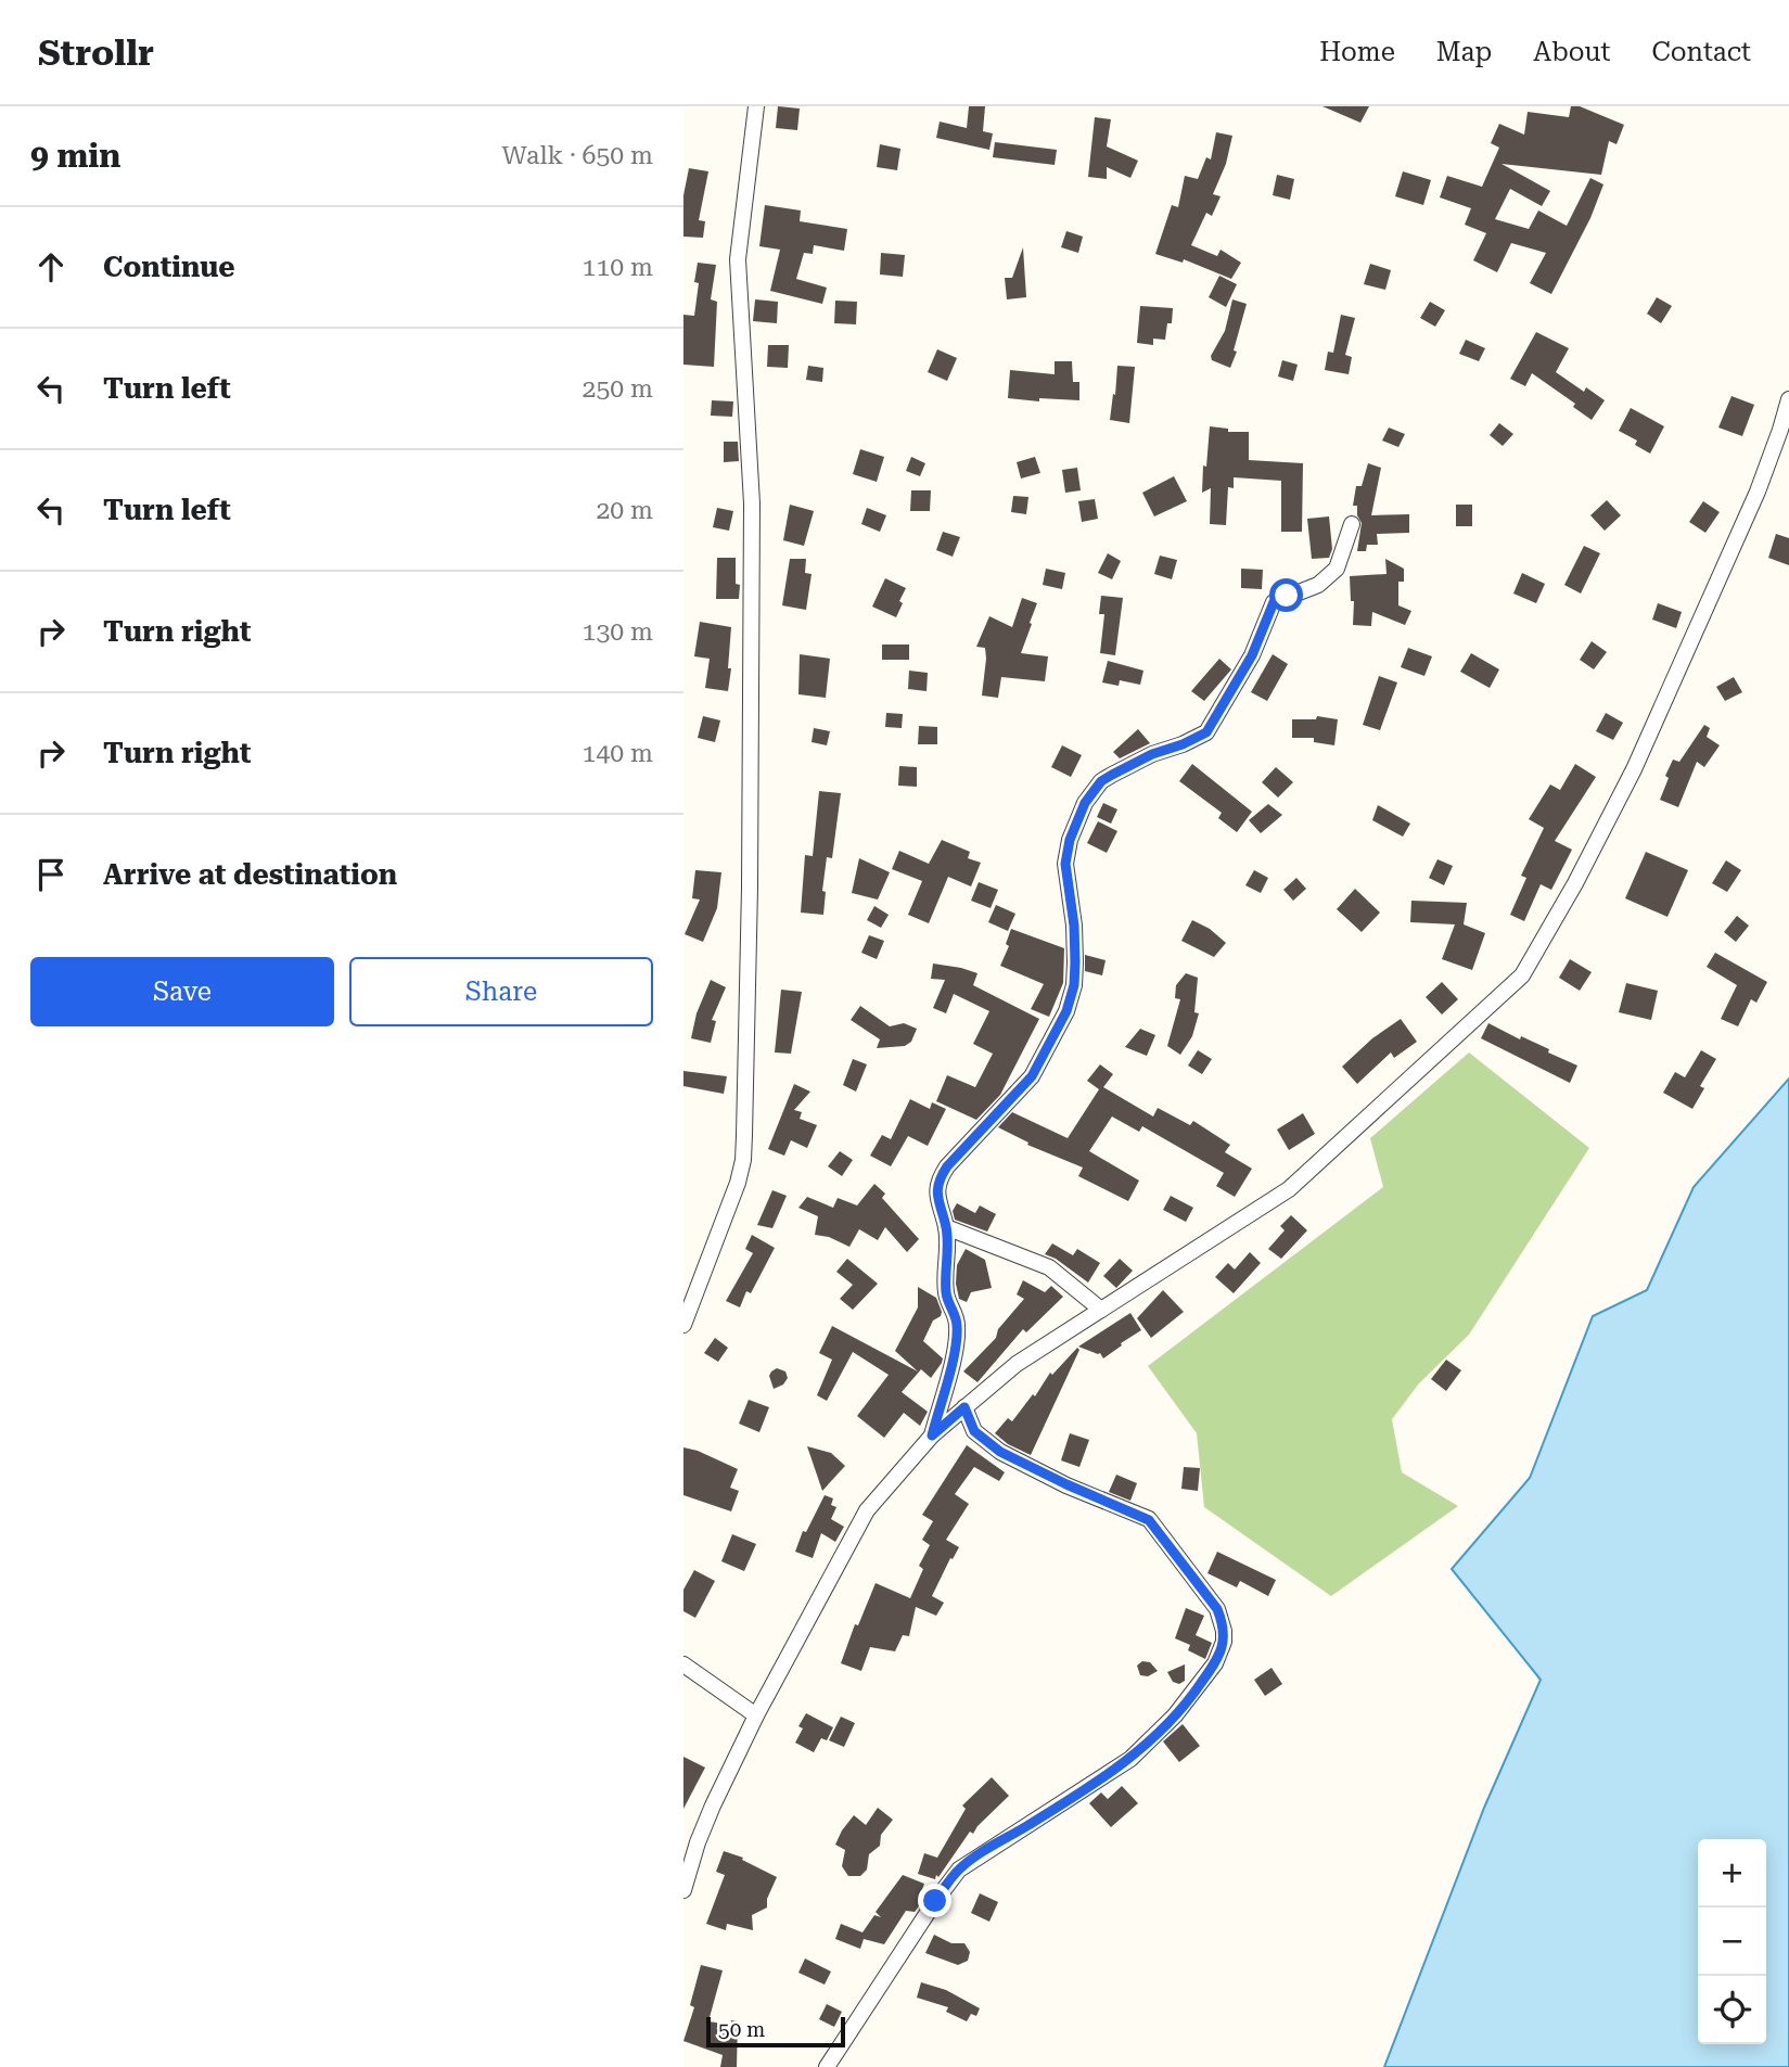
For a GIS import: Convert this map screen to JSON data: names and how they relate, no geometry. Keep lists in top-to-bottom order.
{
  "scale_bar": "50 m",
  "page": {
    "header": "Strollr",
    "nav": [
      "Home",
      "Map",
      "About",
      "Contact"
    ],
    "heading": ["9 min", "Walk · 650 m"],
    "list": [
      ["Continue", "110 m"],
      ["Turn left", "250 m"],
      ["Turn left", "20 m"],
      ["Turn right", "130 m"],
      ["Turn right", "140 m"],
      "Arrive at destination"
    ],
    "buttons": ["Save", "Share"],
    "map_buttons": ["+", "−"],
    "scale": "50 m"
  }
}
